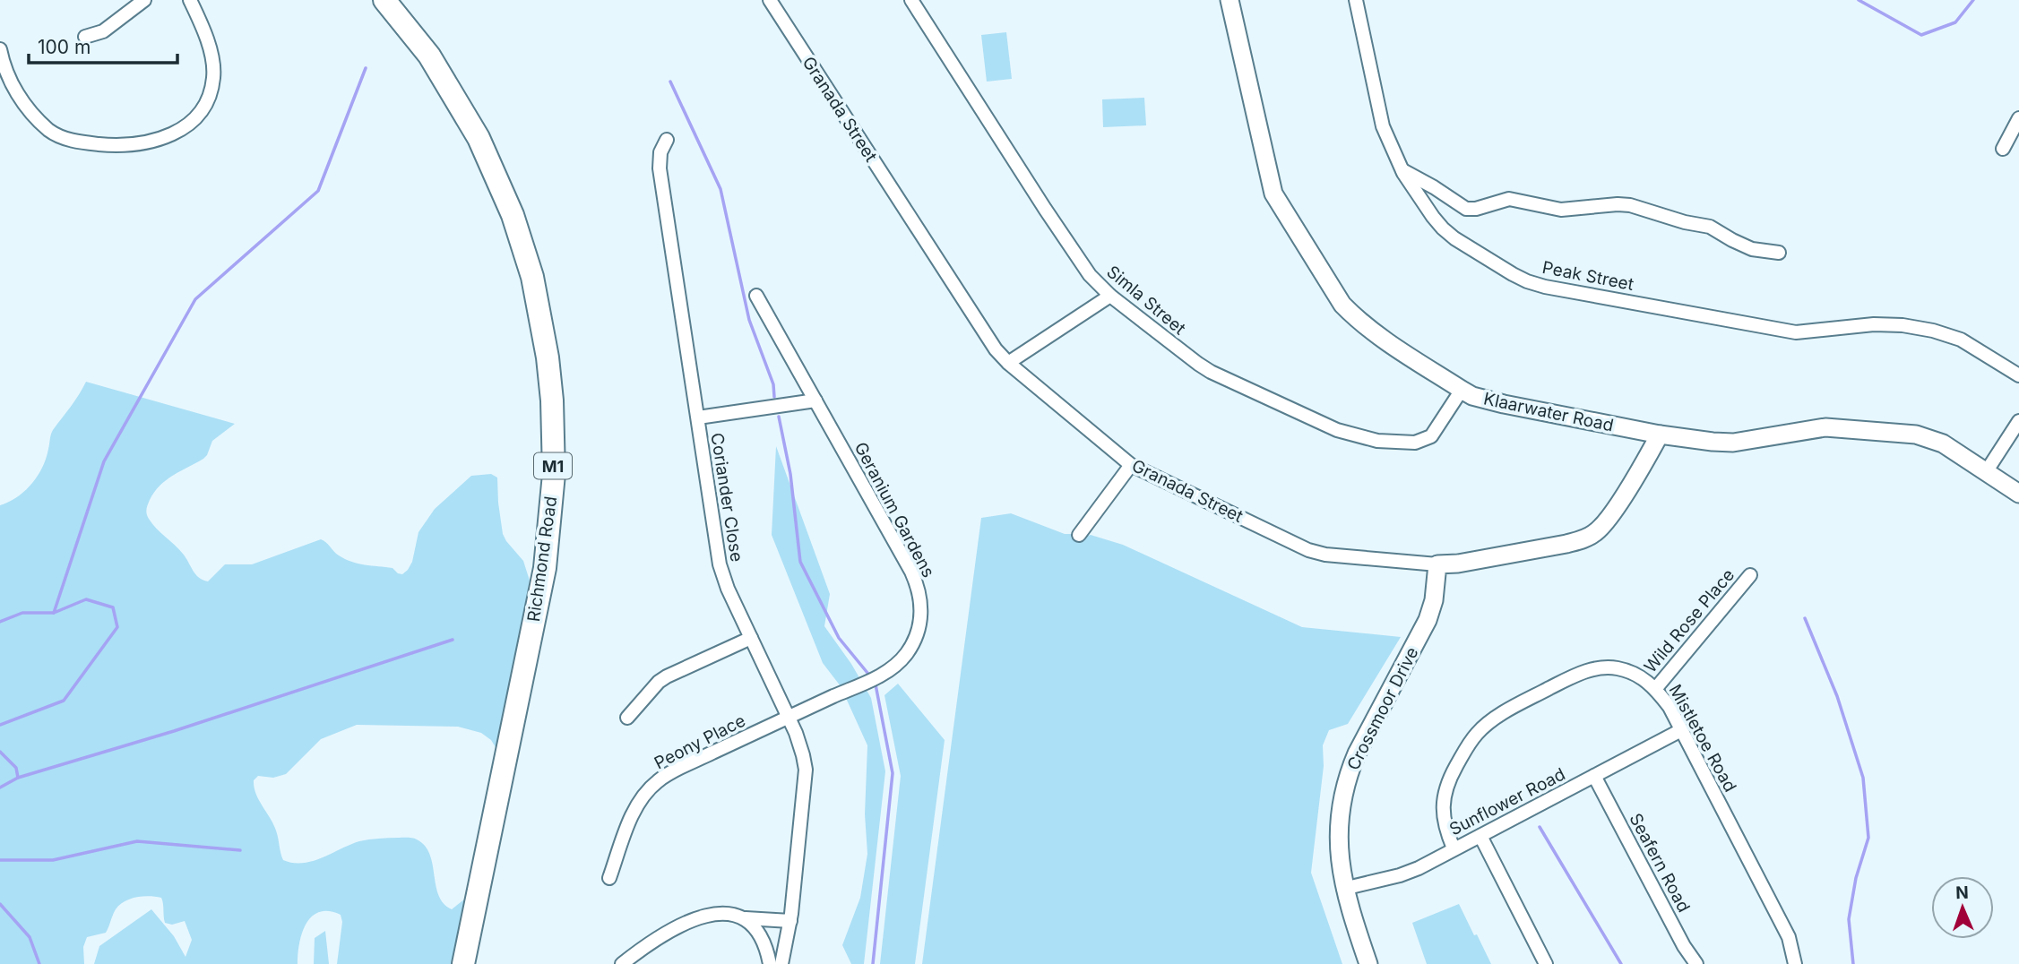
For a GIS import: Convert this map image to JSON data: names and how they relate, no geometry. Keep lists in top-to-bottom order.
{
  "streets": {
    "highway": ["M1", "Richmond Road"],
    "street": [
      "Granada Street",
      "Peak Street",
      "Simla Street",
      "Klaarwater Road",
      "Coriander Close",
      "Geranium Gardens",
      "Wild Rose Place",
      "Crossmoor Drive",
      "Mistletoe Road",
      "Peony Place",
      "Sunflower Road",
      "Seafern Road"
    ]
  },
  "crossings": [
    ["Granada Street", "Klaarwater Road"],
    ["Granada Street", "Crossmoor Drive"],
    ["Simla Street", "Klaarwater Road"],
    ["Coriander Close", "Geranium Gardens"],
    ["Coriander Close", "Peony Place"],
    ["Geranium Gardens", "Peony Place"],
    ["Wild Rose Place", "Mistletoe Road"],
    ["Crossmoor Drive", "Sunflower Road"],
    ["Mistletoe Road", "Sunflower Road"],
    ["Sunflower Road", "Seafern Road"]
  ],
  "scale_bar": "100 m",
  "north": "top"
}
